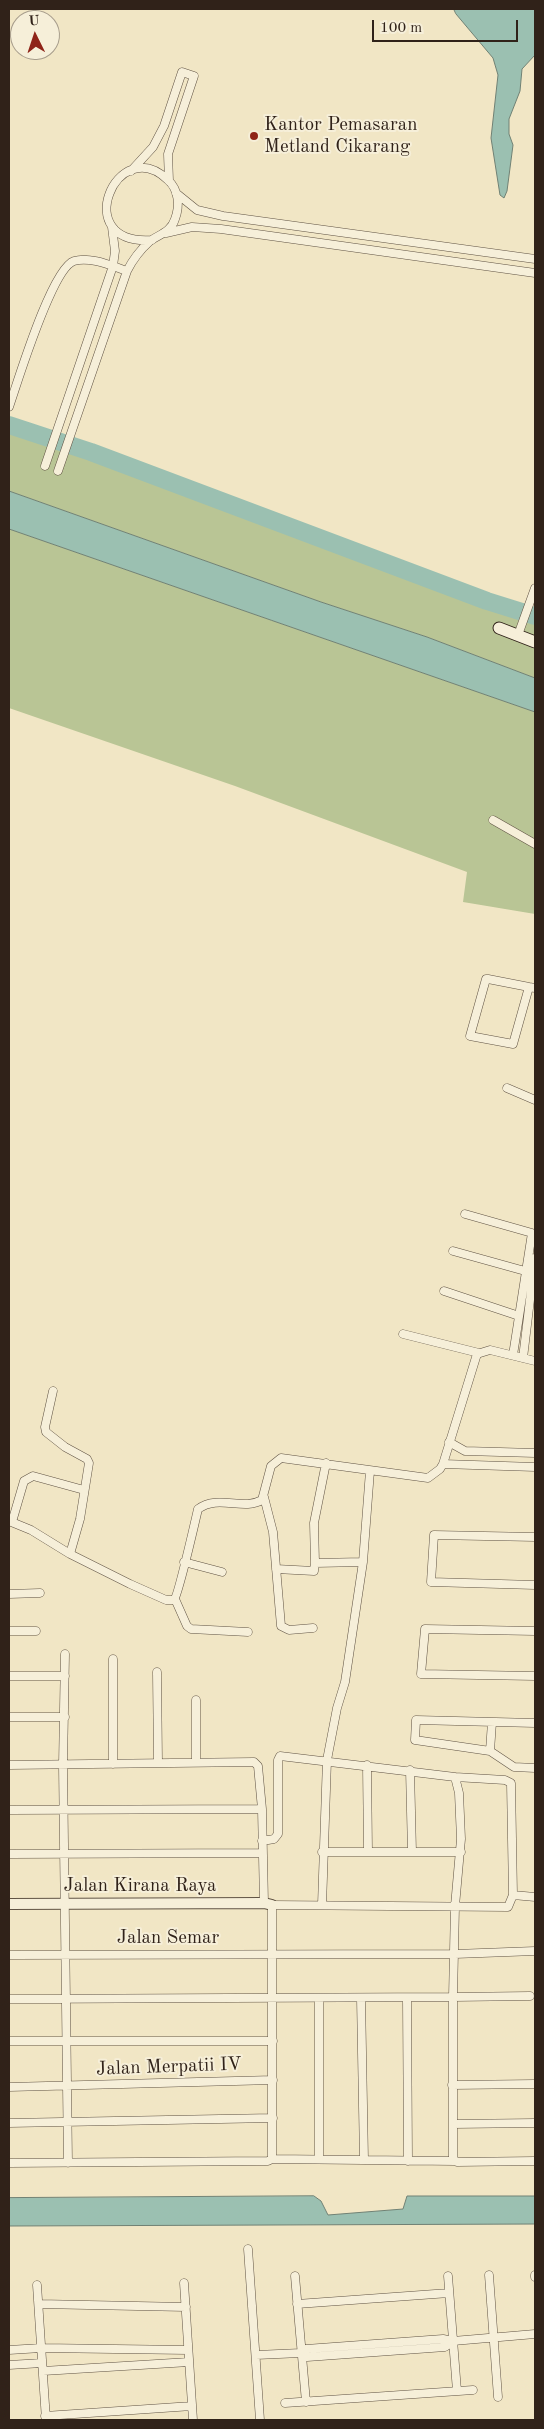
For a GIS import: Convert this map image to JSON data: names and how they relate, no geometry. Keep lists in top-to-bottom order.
{
  "streets": {
    "street": ["Jalan Kirana Raya", "Jalan Semar", "Jalan Merpatii IV"]
  },
  "places": ["Kantor Pemasaran Metland Cikarang"],
  "scale_bar": "100 m",
  "north": "top"
}
